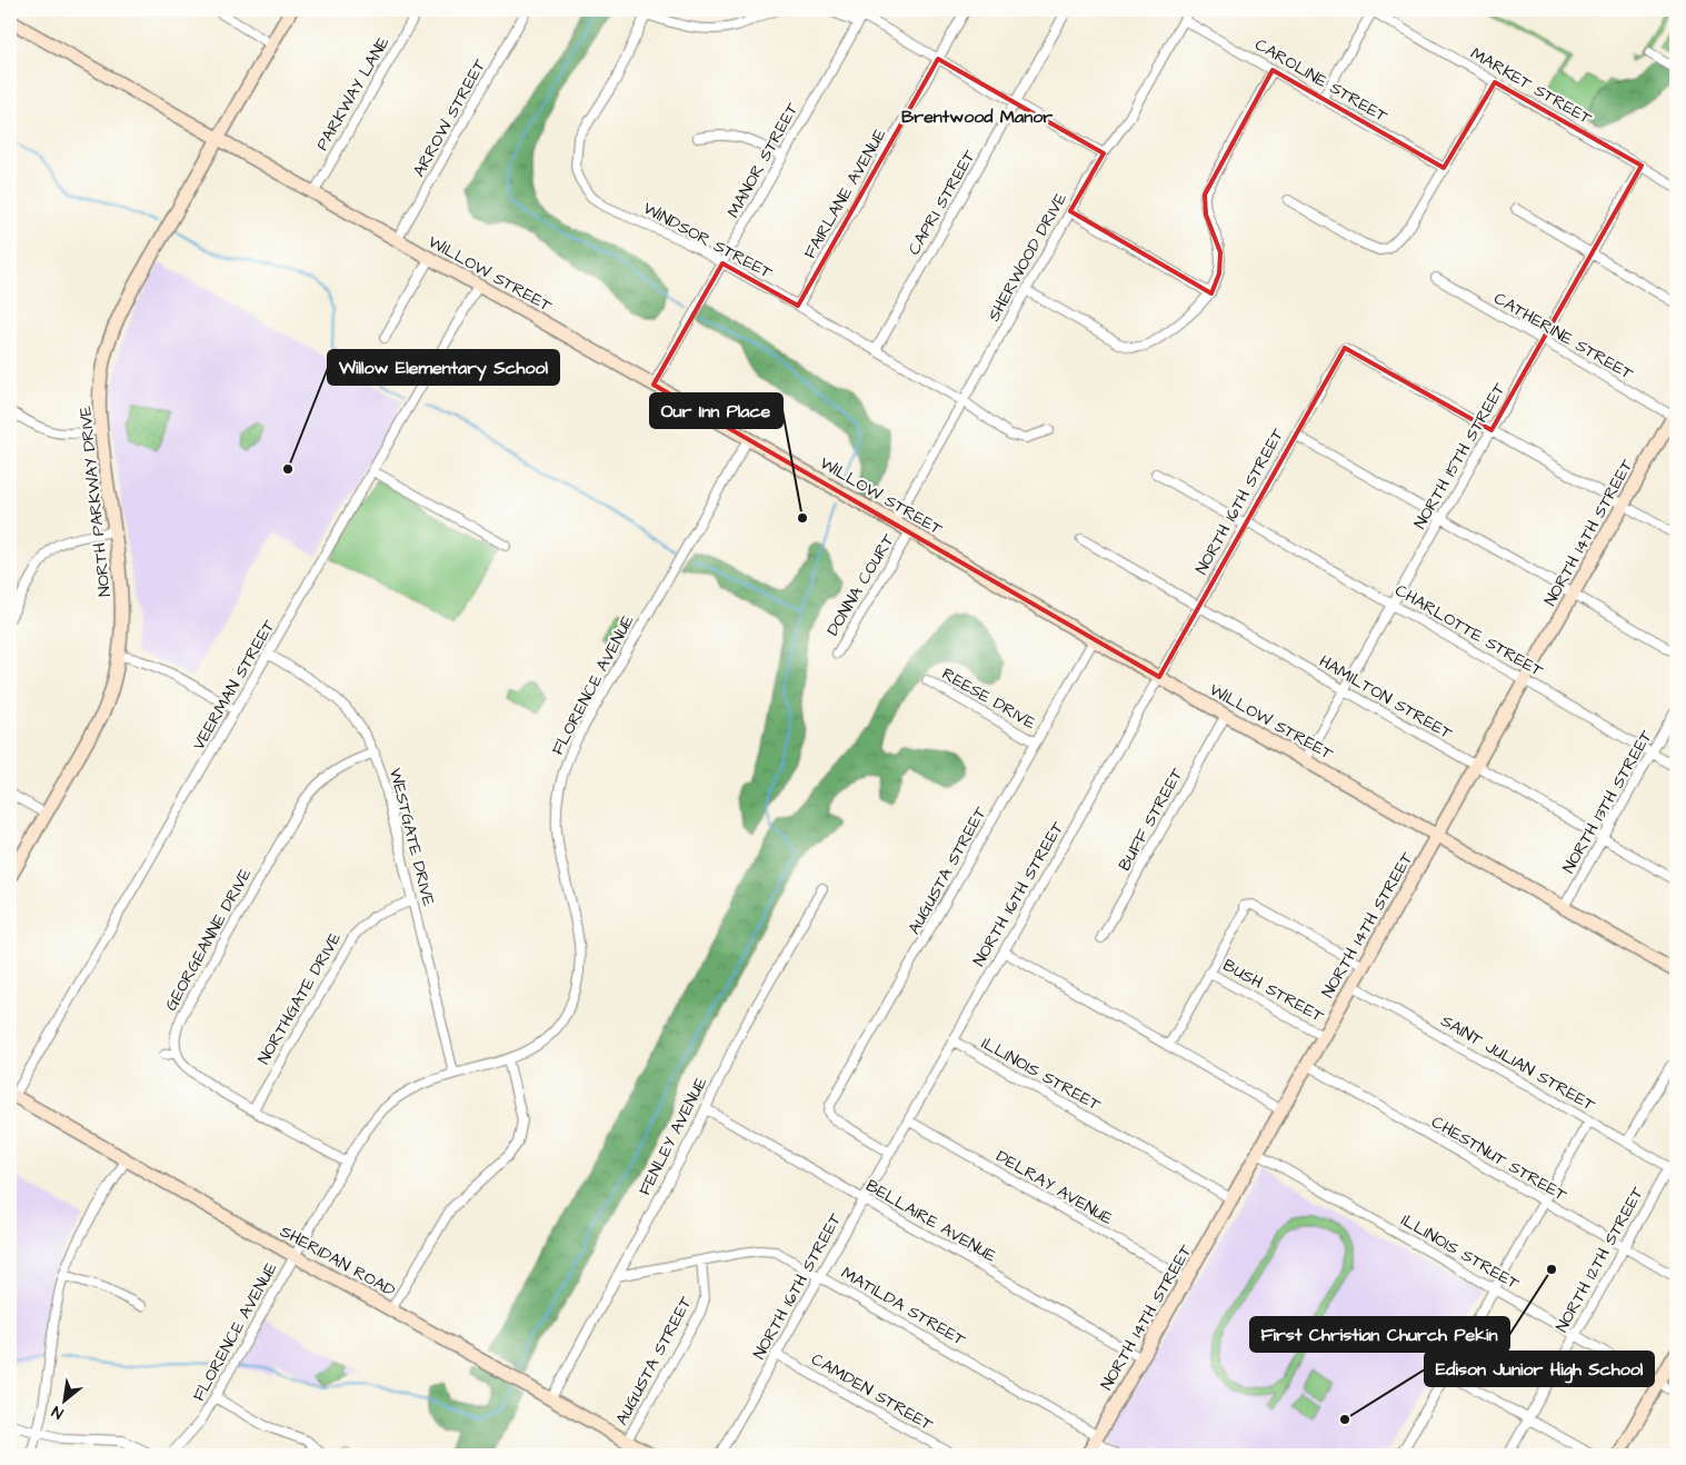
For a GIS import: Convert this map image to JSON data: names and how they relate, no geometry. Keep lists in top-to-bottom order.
{
  "streets": {
    "main road": [
      "WILLOW STREET",
      "NORTH PARKWAY DRIVE",
      "NORTH 14TH STREET",
      "SHERIDAN ROAD"
    ],
    "street": [
      "CAROLINE STREET",
      "MARKET STREET",
      "PARKWAY LANE",
      "ARROW STREET",
      "MANOR STREET",
      "FAIRLANE AVENUE",
      "CAPRI STREET",
      "WINDSOR STREET",
      "SHERWOOD DRIVE",
      "CATHERINE STREET",
      "NORTH 15TH STREET",
      "NORTH 16TH STREET",
      "DONNA COURT",
      "CHARLOTTE STREET",
      "VEERMAN STREET",
      "FLORENCE AVENUE",
      "HAMILTON STREET",
      "REESE DRIVE",
      "NORTH 13TH STREET",
      "BUFF STREET",
      "WESTGATE DRIVE",
      "AUGUSTA STREET",
      "GEORGEANNE DRIVE",
      "BUSH STREET",
      "NORTHGATE DRIVE",
      "SAINT JULIAN STREET",
      "ILLINOIS STREET",
      "FENLEY AVENUE",
      "CHESTNUT STREET",
      "DELRAY AVENUE",
      "BELLAIRE AVENUE",
      "NORTH 12TH STREET",
      "MATILDA STREET",
      "CAMDEN STREET"
    ]
  },
  "crossings": [
    ["CAROLINE STREET", "SHERWOOD DRIVE"],
    ["MARKET STREET", "NORTH 15TH STREET"],
    ["PARKWAY LANE", "WILLOW STREET"],
    ["ARROW STREET", "WILLOW STREET"],
    ["MANOR STREET", "WINDSOR STREET"],
    ["MANOR STREET", "WILLOW STREET"],
    ["FAIRLANE AVENUE", "WINDSOR STREET"],
    ["CAPRI STREET", "WINDSOR STREET"],
    ["WINDSOR STREET", "SHERWOOD DRIVE"],
    ["SHERWOOD DRIVE", "WILLOW STREET"],
    ["WILLOW STREET", "NORTH 15TH STREET"],
    ["WILLOW STREET", "NORTH PARKWAY DRIVE"],
    ["WILLOW STREET", "NORTH 16TH STREET"],
    ["WILLOW STREET", "NORTH 14TH STREET"],
    ["WILLOW STREET", "DONNA COURT"],
    ["WILLOW STREET", "VEERMAN STREET"],
    ["WILLOW STREET", "FLORENCE AVENUE"],
    ["WILLOW STREET", "NORTH 13TH STREET"],
    ["WILLOW STREET", "BUFF STREET"],
    ["WILLOW STREET", "AUGUSTA STREET"],
    ["CATHERINE STREET", "NORTH 15TH STREET"],
    ["CATHERINE STREET", "NORTH 14TH STREET"],
    ["NORTH 15TH STREET", "NORTH 16TH STREET"],
    ["NORTH 15TH STREET", "CHARLOTTE STREET"],
    ["NORTH 15TH STREET", "HAMILTON STREET"],
    ["NORTH 16TH STREET", "CHARLOTTE STREET"],
    ["NORTH 16TH STREET", "HAMILTON STREET"],
    ["NORTH 16TH STREET", "AUGUSTA STREET"],
    ["NORTH 16TH STREET", "ILLINOIS STREET"],
    ["NORTH 16TH STREET", "DELRAY AVENUE"],
    ["NORTH 16TH STREET", "BELLAIRE AVENUE"],
    ["NORTH 16TH STREET", "MATILDA STREET"],
    ["NORTH 16TH STREET", "CAMDEN STREET"],
    ["NORTH 14TH STREET", "CHARLOTTE STREET"],
    ["NORTH 14TH STREET", "HAMILTON STREET"],
    ["NORTH 14TH STREET", "BUSH STREET"],
    ["NORTH 14TH STREET", "SAINT JULIAN STREET"],
    ["NORTH 14TH STREET", "ILLINOIS STREET"],
    ["NORTH 14TH STREET", "CHESTNUT STREET"],
    ["NORTH 14TH STREET", "DELRAY AVENUE"],
    ["NORTH 14TH STREET", "BELLAIRE AVENUE"],
    ["NORTH 14TH STREET", "MATILDA STREET"],
    ["CHARLOTTE STREET", "NORTH 13TH STREET"],
    ["VEERMAN STREET", "WESTGATE DRIVE"],
    ["VEERMAN STREET", "SHERIDAN ROAD"],
    ["FLORENCE AVENUE", "WESTGATE DRIVE"],
    ["FLORENCE AVENUE", "SHERIDAN ROAD"],
    ["HAMILTON STREET", "NORTH 13TH STREET"],
    ["REESE DRIVE", "AUGUSTA STREET"],
    ["WESTGATE DRIVE", "GEORGEANNE DRIVE"],
    ["WESTGATE DRIVE", "NORTHGATE DRIVE"],
    ["AUGUSTA STREET", "SHERIDAN ROAD"],
    ["AUGUSTA STREET", "MATILDA STREET"],
    ["SAINT JULIAN STREET", "NORTH 12TH STREET"],
    ["ILLINOIS STREET", "NORTH 12TH STREET"],
    ["FENLEY AVENUE", "BELLAIRE AVENUE"],
    ["FENLEY AVENUE", "SHERIDAN ROAD"],
    ["FENLEY AVENUE", "MATILDA STREET"],
    ["CHESTNUT STREET", "NORTH 12TH STREET"]
  ],
  "districts": ["Brentwood Manor"],
  "places": [
    "Willow Elementary School",
    "Our Inn Place",
    "First Christian Church Pekin",
    "Edison Junior High School"
  ],
  "north": "bottom left"
}
